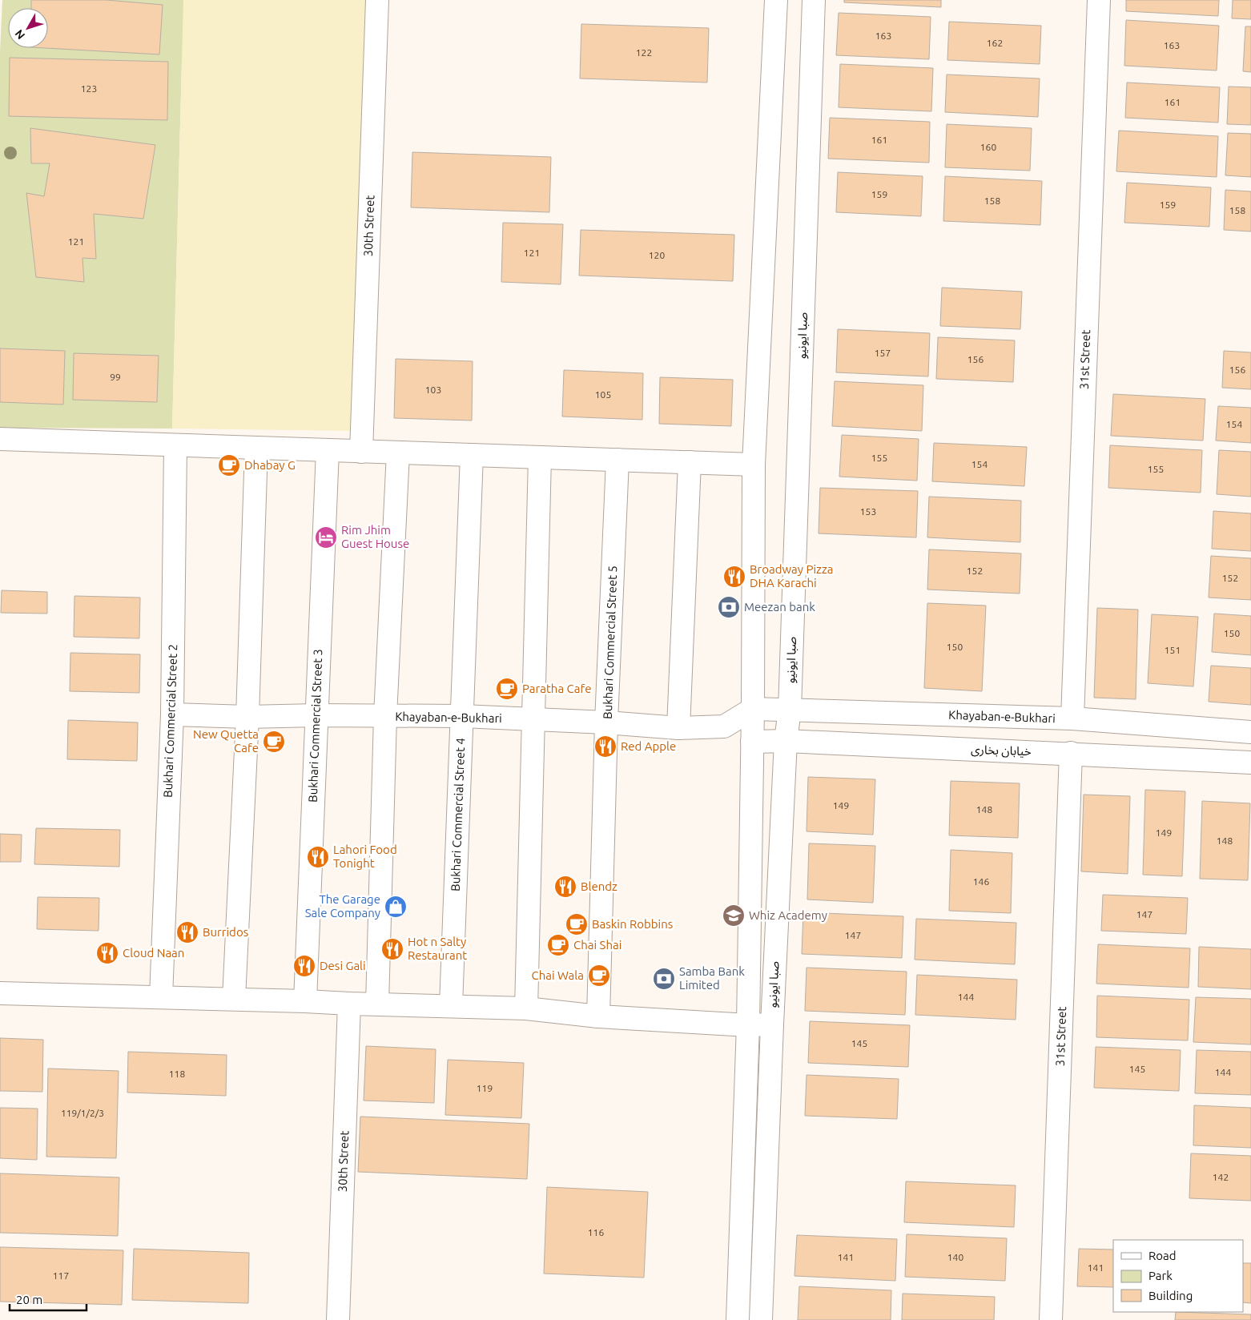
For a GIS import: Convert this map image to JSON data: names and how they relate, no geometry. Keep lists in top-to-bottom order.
{
  "streets": {
    "street": [
      "30th Street",
      "صبا ایونیو",
      "31st Street",
      "Bukhari Commercial Street 5",
      "Khayaban-e-Bukhari",
      "Bukhari Commercial Street 2",
      "Bukhari Commercial Street 3",
      "خیابان بخاری",
      "Bukhari Commercial Street 4"
    ]
  },
  "crossings": [
    ["صبا ایونیو", "Khayaban-e-Bukhari"],
    ["صبا ایونیو", "خیابان بخاری"],
    ["31st Street", "Khayaban-e-Bukhari"],
    ["31st Street", "خیابان بخاری"],
    ["Bukhari Commercial Street 5", "Khayaban-e-Bukhari"],
    ["Khayaban-e-Bukhari", "Bukhari Commercial Street 2"],
    ["Khayaban-e-Bukhari", "Bukhari Commercial Street 3"],
    ["Khayaban-e-Bukhari", "Bukhari Commercial Street 4"]
  ],
  "places": {
    "cafe": [
      "Dhabay G",
      "Paratha Cafe",
      "New Quetta Cafe",
      "Baskin Robbins",
      "Chai Shai",
      "Chai Wala"
    ],
    "hotel": ["Rim Jhim Guest House"],
    "restaurant": [
      "Broadway Pizza DHA Karachi",
      "Red Apple",
      "Lahori Food Tonight",
      "Blendz",
      "Burridos",
      "Hot n Salty Restaurant",
      "Cloud Naan",
      "Desi Gali"
    ],
    "bank": ["Meezan bank", "Samba Bank Limited"],
    "shop": ["The Garage Sale Company"],
    "school or university": ["Whiz Academy"]
  },
  "house_numbers": [
    "163",
    "162",
    "163",
    "122",
    "123",
    "161",
    "161",
    "160",
    "159",
    "158",
    "159",
    "158",
    "121",
    "121",
    "120",
    "157",
    "156",
    "156",
    "99",
    "103",
    "105",
    "154",
    "155",
    "154",
    "155",
    "153",
    "152",
    "152",
    "150",
    "150",
    "151",
    "149",
    "148",
    "149",
    "148",
    "146",
    "147",
    "147",
    "144",
    "145",
    "145",
    "144",
    "118",
    "119",
    "119/1/2/3",
    "142",
    "116",
    "141",
    "140",
    "141",
    "117"
  ],
  "legend": ["Road", "Park", "Building"],
  "scale_bar": "20 m",
  "north": "bottom left"
}
